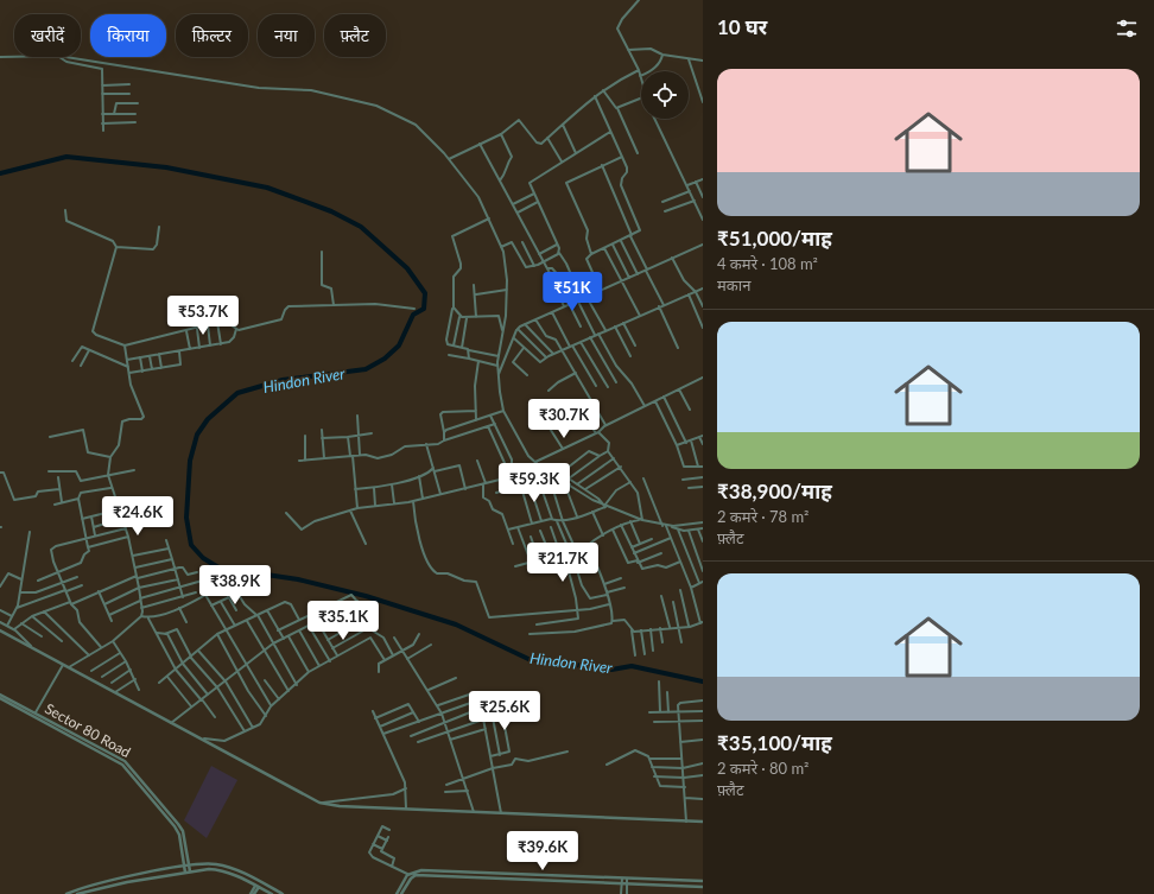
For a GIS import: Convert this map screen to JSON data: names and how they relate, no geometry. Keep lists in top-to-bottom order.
{
  "streets": {
    "street": ["Sector 80 Road"]
  },
  "water": ["Hindon River"],
  "page": {
    "heading": "10 घर",
    "chip": [
      "खरीदें",
      "किराया",
      "फ़िल्टर",
      "नया",
      "फ़्लैट"
    ],
    "list": [
      {
        "name": "₹51,000/माह",
        "note": "4 कमरे · 108 m² · मकान"
      },
      {
        "name": "₹38,900/माह",
        "note": "2 कमरे · 78 m² · फ़्लैट"
      },
      {
        "name": "₹35,100/माह",
        "note": "2 कमरे · 80 m² · फ़्लैट"
      }
    ],
    "price": [
      "₹51K",
      "₹53.7K",
      "₹30.7K",
      "₹59.3K",
      "₹24.6K",
      "₹21.7K",
      "₹38.9K",
      "₹35.1K",
      "₹25.6K",
      "₹39.6K"
    ]
  }
}
